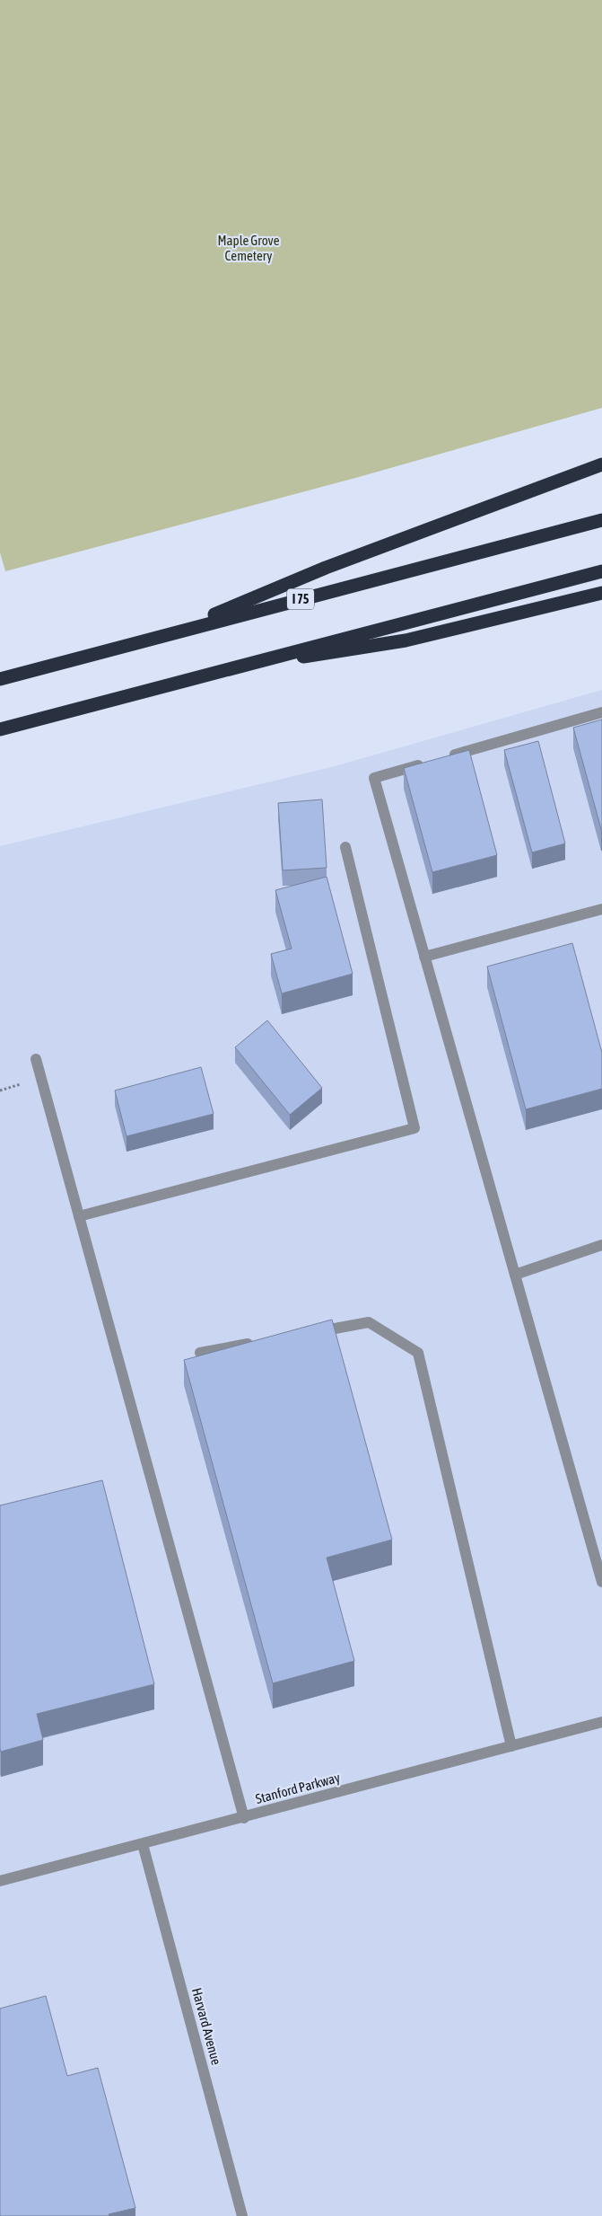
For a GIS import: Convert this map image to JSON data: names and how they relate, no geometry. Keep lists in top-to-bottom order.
{
  "streets": {
    "highway": ["I 75"],
    "street": ["Stanford Parkway", "Harvard Avenue"]
  },
  "crossings": [
    ["Stanford Parkway", "Harvard Avenue"]
  ],
  "parks": ["Maple Grove Cemetery"]
}
